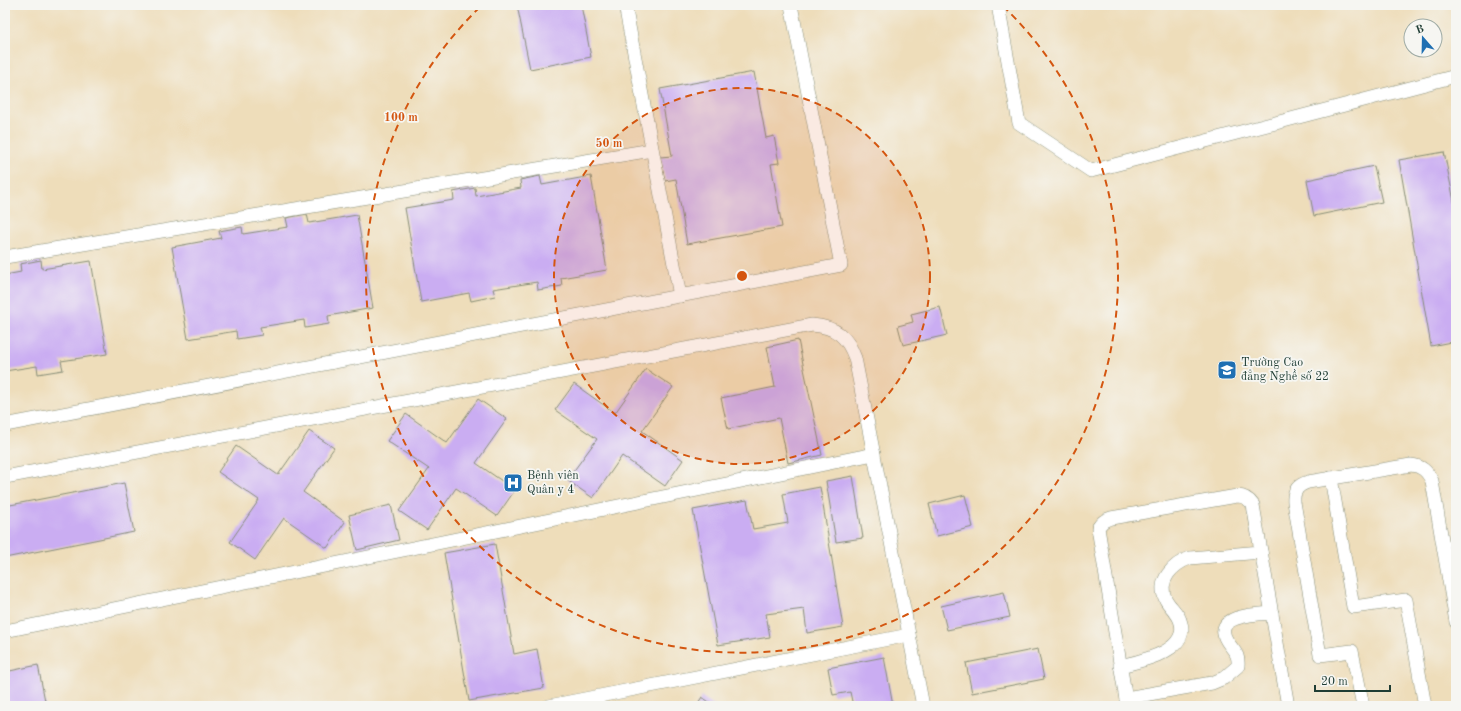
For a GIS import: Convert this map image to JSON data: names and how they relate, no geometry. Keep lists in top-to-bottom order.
{
  "places": {
    "school or university": ["Trường Cao đẳng Nghề số 22"],
    "hospital": ["Bệnh viên Quân y 4"]
  },
  "scale_bar": "20 m",
  "north": "top",
  "rings": ["100 m", "50 m"]
}
